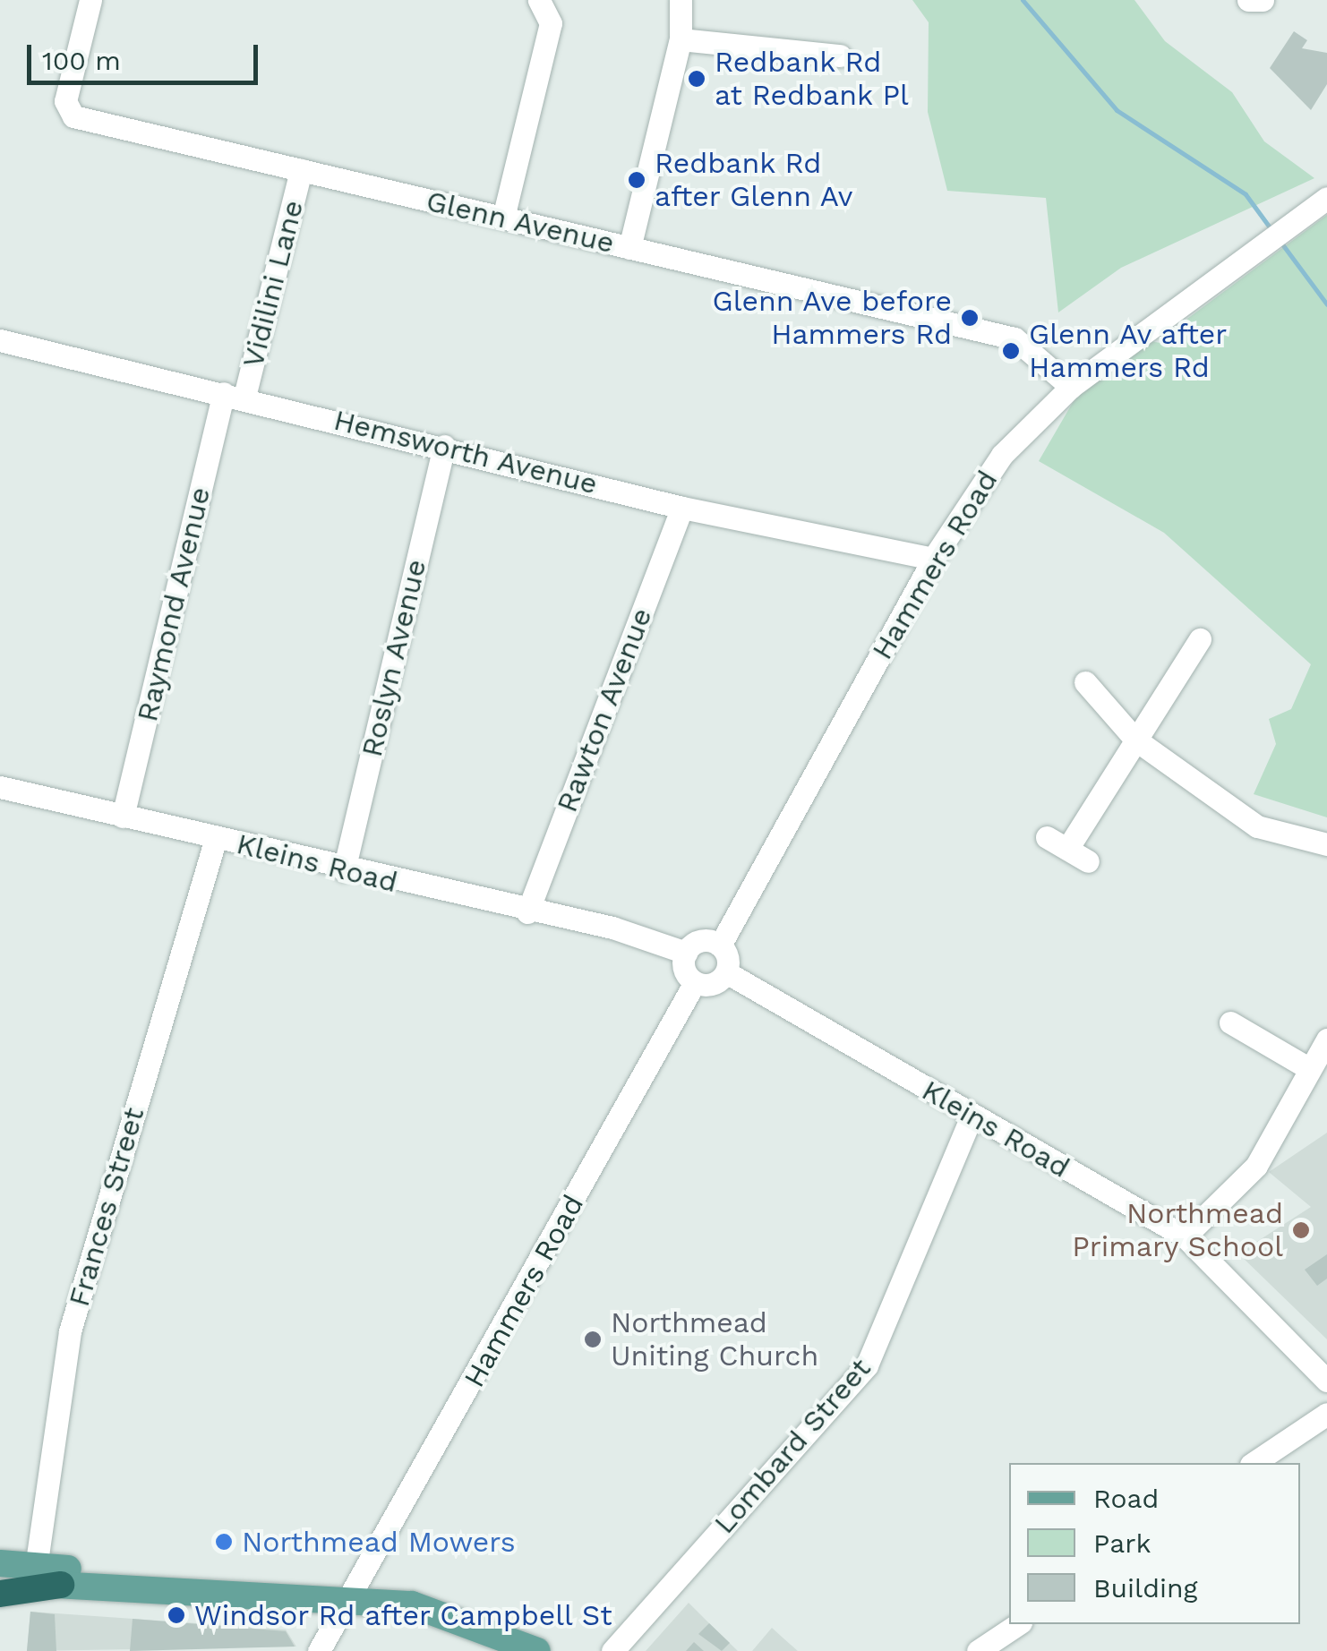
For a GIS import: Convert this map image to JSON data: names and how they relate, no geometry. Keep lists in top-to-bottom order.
{
  "streets": {
    "street": [
      "Glenn Avenue",
      "Vidilini Lane",
      "Hemsworth Avenue",
      "Hammers Road",
      "Raymond Avenue",
      "Roslyn Avenue",
      "Rawton Avenue",
      "Kleins Road",
      "Frances Street",
      "Lombard Street"
    ]
  },
  "crossings": [
    ["Glenn Avenue", "Vidilini Lane"],
    ["Glenn Avenue", "Hammers Road"],
    ["Vidilini Lane", "Hemsworth Avenue"],
    ["Vidilini Lane", "Raymond Avenue"],
    ["Hemsworth Avenue", "Hammers Road"],
    ["Hemsworth Avenue", "Raymond Avenue"],
    ["Hemsworth Avenue", "Roslyn Avenue"],
    ["Hemsworth Avenue", "Rawton Avenue"],
    ["Hammers Road", "Kleins Road"],
    ["Raymond Avenue", "Kleins Road"],
    ["Roslyn Avenue", "Kleins Road"],
    ["Rawton Avenue", "Kleins Road"],
    ["Kleins Road", "Frances Street"],
    ["Kleins Road", "Lombard Street"]
  ],
  "places": [
    "Redbank Rd at Redbank Pl",
    "Redbank Rd after Glenn Av",
    "Glenn Ave before Hammers Rd",
    "Glenn Av after Hammers Rd",
    "Northmead Primary School",
    "Northmead Uniting Church",
    "Northmead Mowers",
    "Windsor Rd after Campbell St"
  ],
  "legend": ["Road", "Park", "Building"],
  "scale_bar": "100 m"
}
